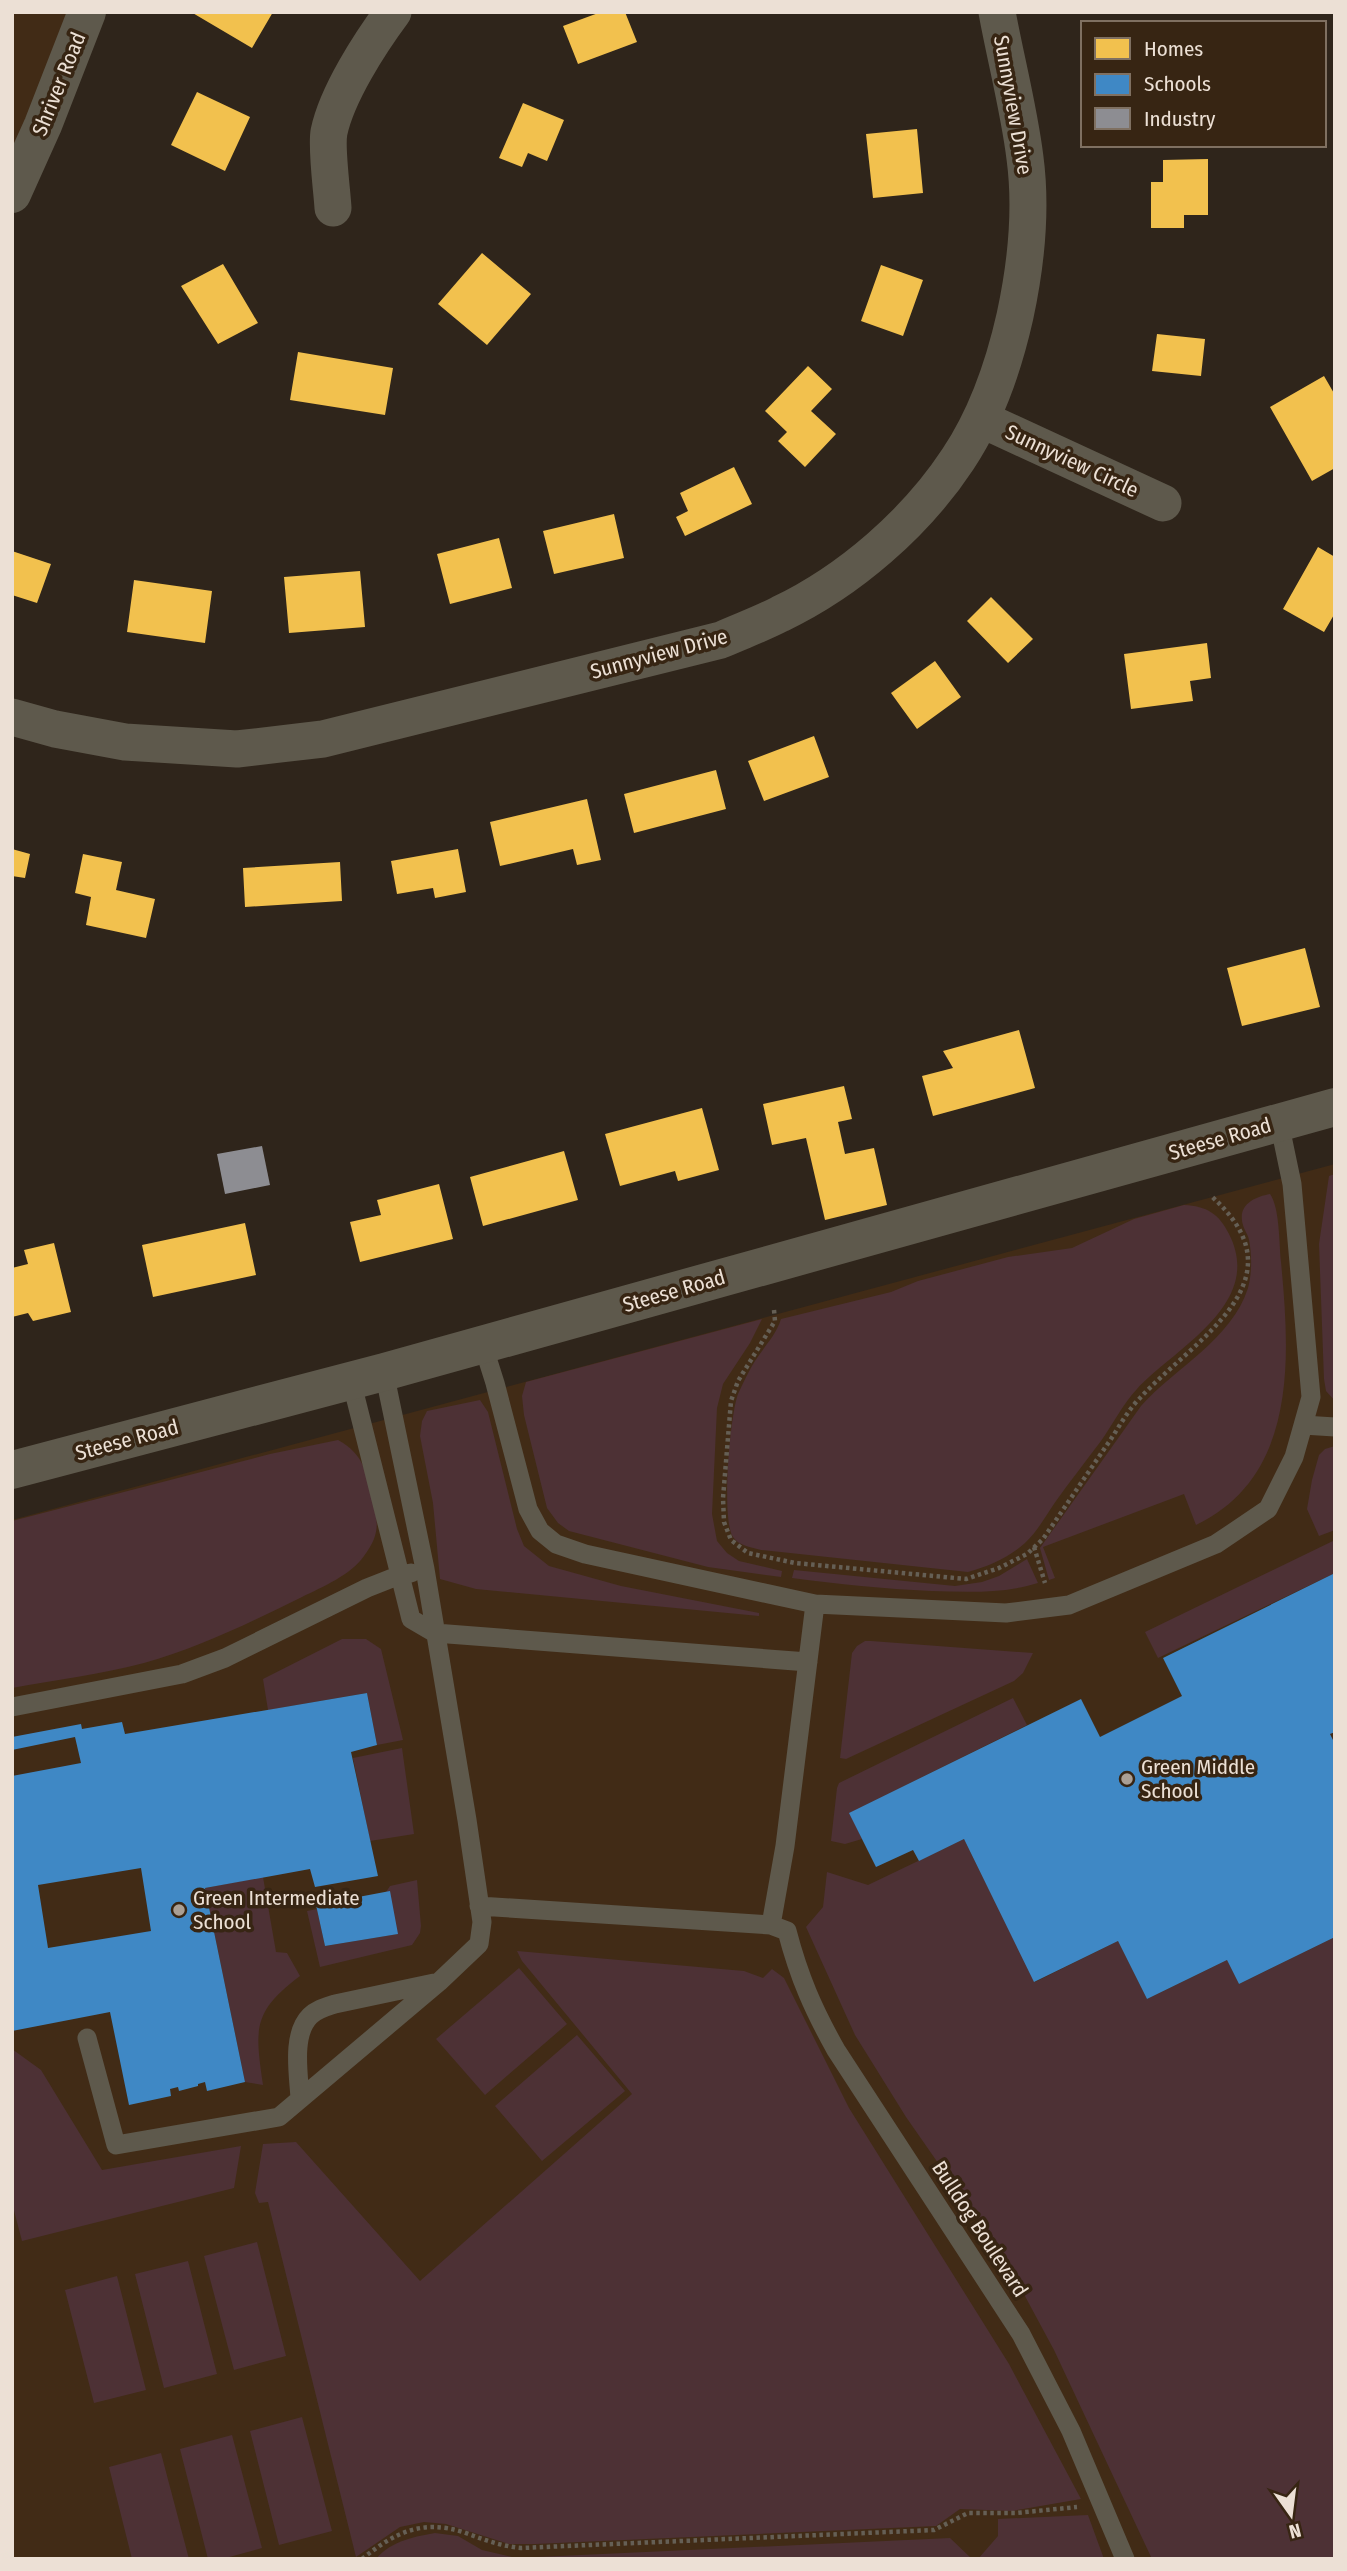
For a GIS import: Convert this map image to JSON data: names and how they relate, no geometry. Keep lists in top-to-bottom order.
{
  "streets": {
    "street": [
      "Shriver Road",
      "Sunnyview Drive",
      "Sunnyview Circle",
      "Steese Road"
    ],
    "lane": ["Bulldog Boulevard"]
  },
  "crossings": [
    ["Sunnyview Drive", "Sunnyview Circle"]
  ],
  "places": ["Green Middle School", "Green Intermediate School"],
  "legend": ["Homes", "Schools", "Industry"],
  "north": "bottom"
}
